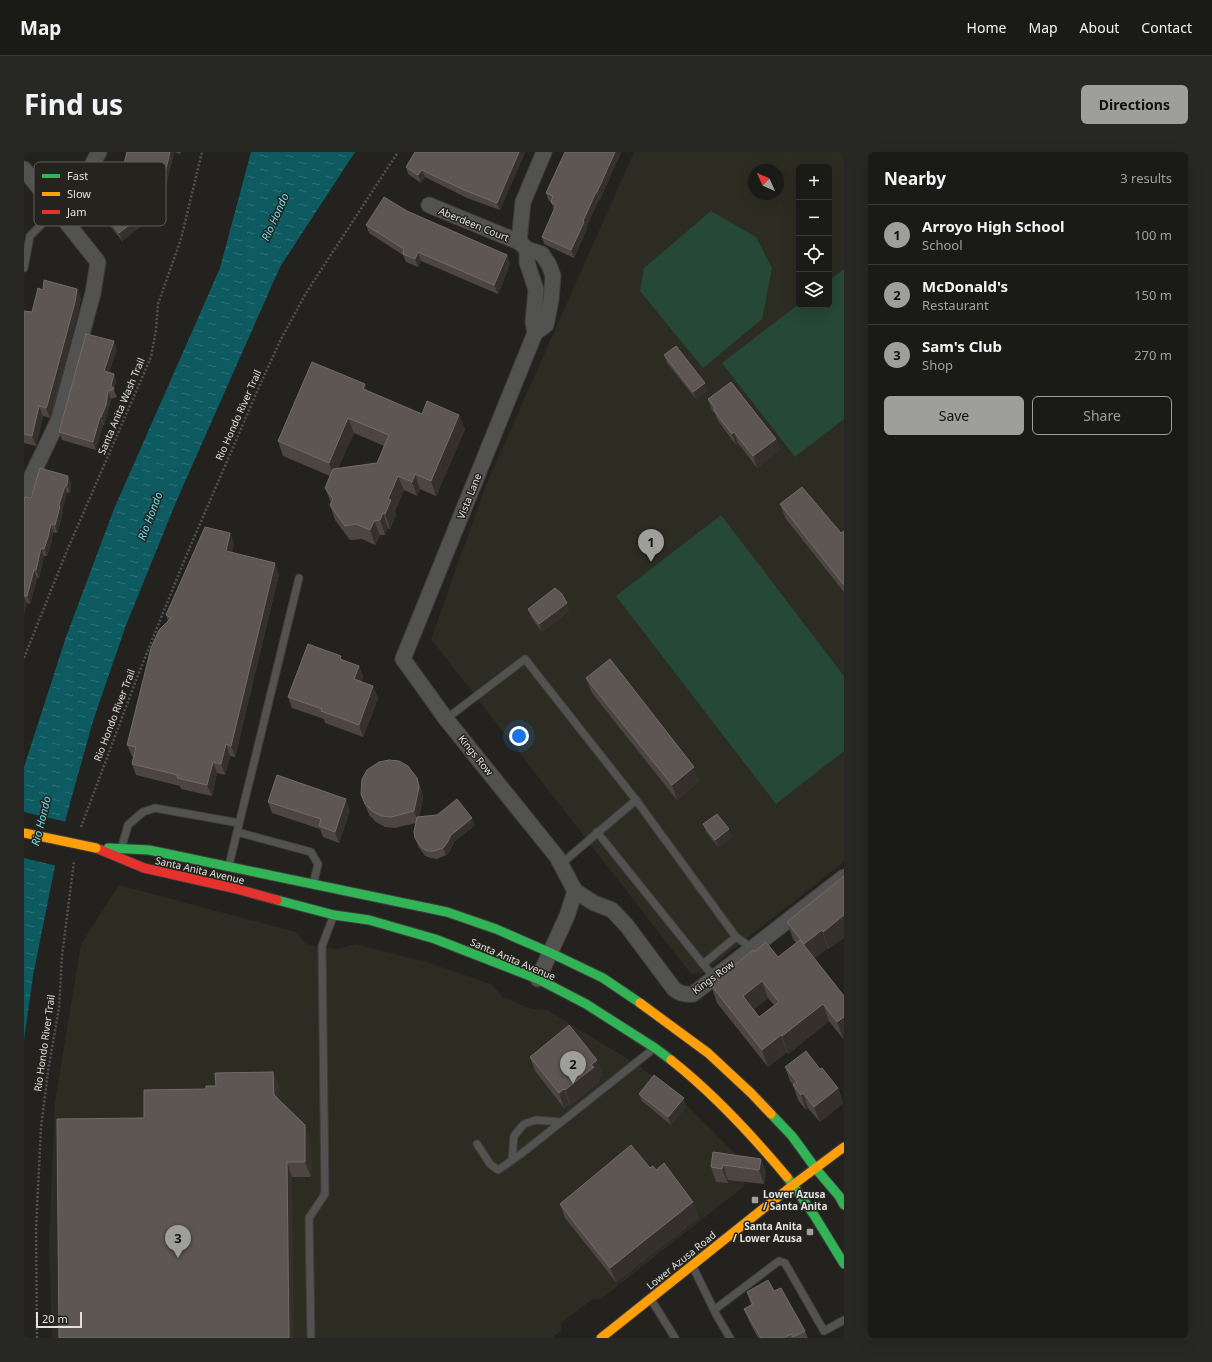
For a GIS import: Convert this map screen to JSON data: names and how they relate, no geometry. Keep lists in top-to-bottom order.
{
  "streets": {
    "main road": ["Santa Anita Avenue", "Lower Azusa Road"],
    "street": ["Aberdeen Court", "Vista Lane", "Kings Row"],
    "path": ["Santa Anita Wash Trail", "Rio Hondo River Trail"]
  },
  "crossings": [
    ["Aberdeen Court", "Vista Lane"],
    ["Vista Lane", "Kings Row"],
    ["Santa Anita Avenue", "Lower Azusa Road"]
  ],
  "water": ["Rio Hondo"],
  "places": {
    "transit": ["Lower Azusa / Santa Anita", "Santa Anita / Lower Azusa"]
  },
  "legend": ["Fast", "Slow", "Jam"],
  "scale_bar": "20 m",
  "north": "top left",
  "page": {
    "header": "Map",
    "nav": [
      "Home",
      "Map",
      "About",
      "Contact"
    ],
    "title": "Find us",
    "buttons": [
      "Directions",
      ["Save", "Share"]
    ],
    "heading": ["Nearby", "3 results"],
    "map_buttons": ["+", "−"],
    "list": [
      {
        "mark": "1",
        "name": "Arroyo High School",
        "note": "School",
        "value": "100 m"
      },
      {
        "mark": "2",
        "name": "McDonald's",
        "note": "Restaurant",
        "value": "150 m"
      },
      {
        "mark": "3",
        "name": "Sam's Club",
        "note": "Shop",
        "value": "270 m"
      }
    ],
    "pins": ["1", "2", "3"],
    "scale": "20 m"
  }
}
